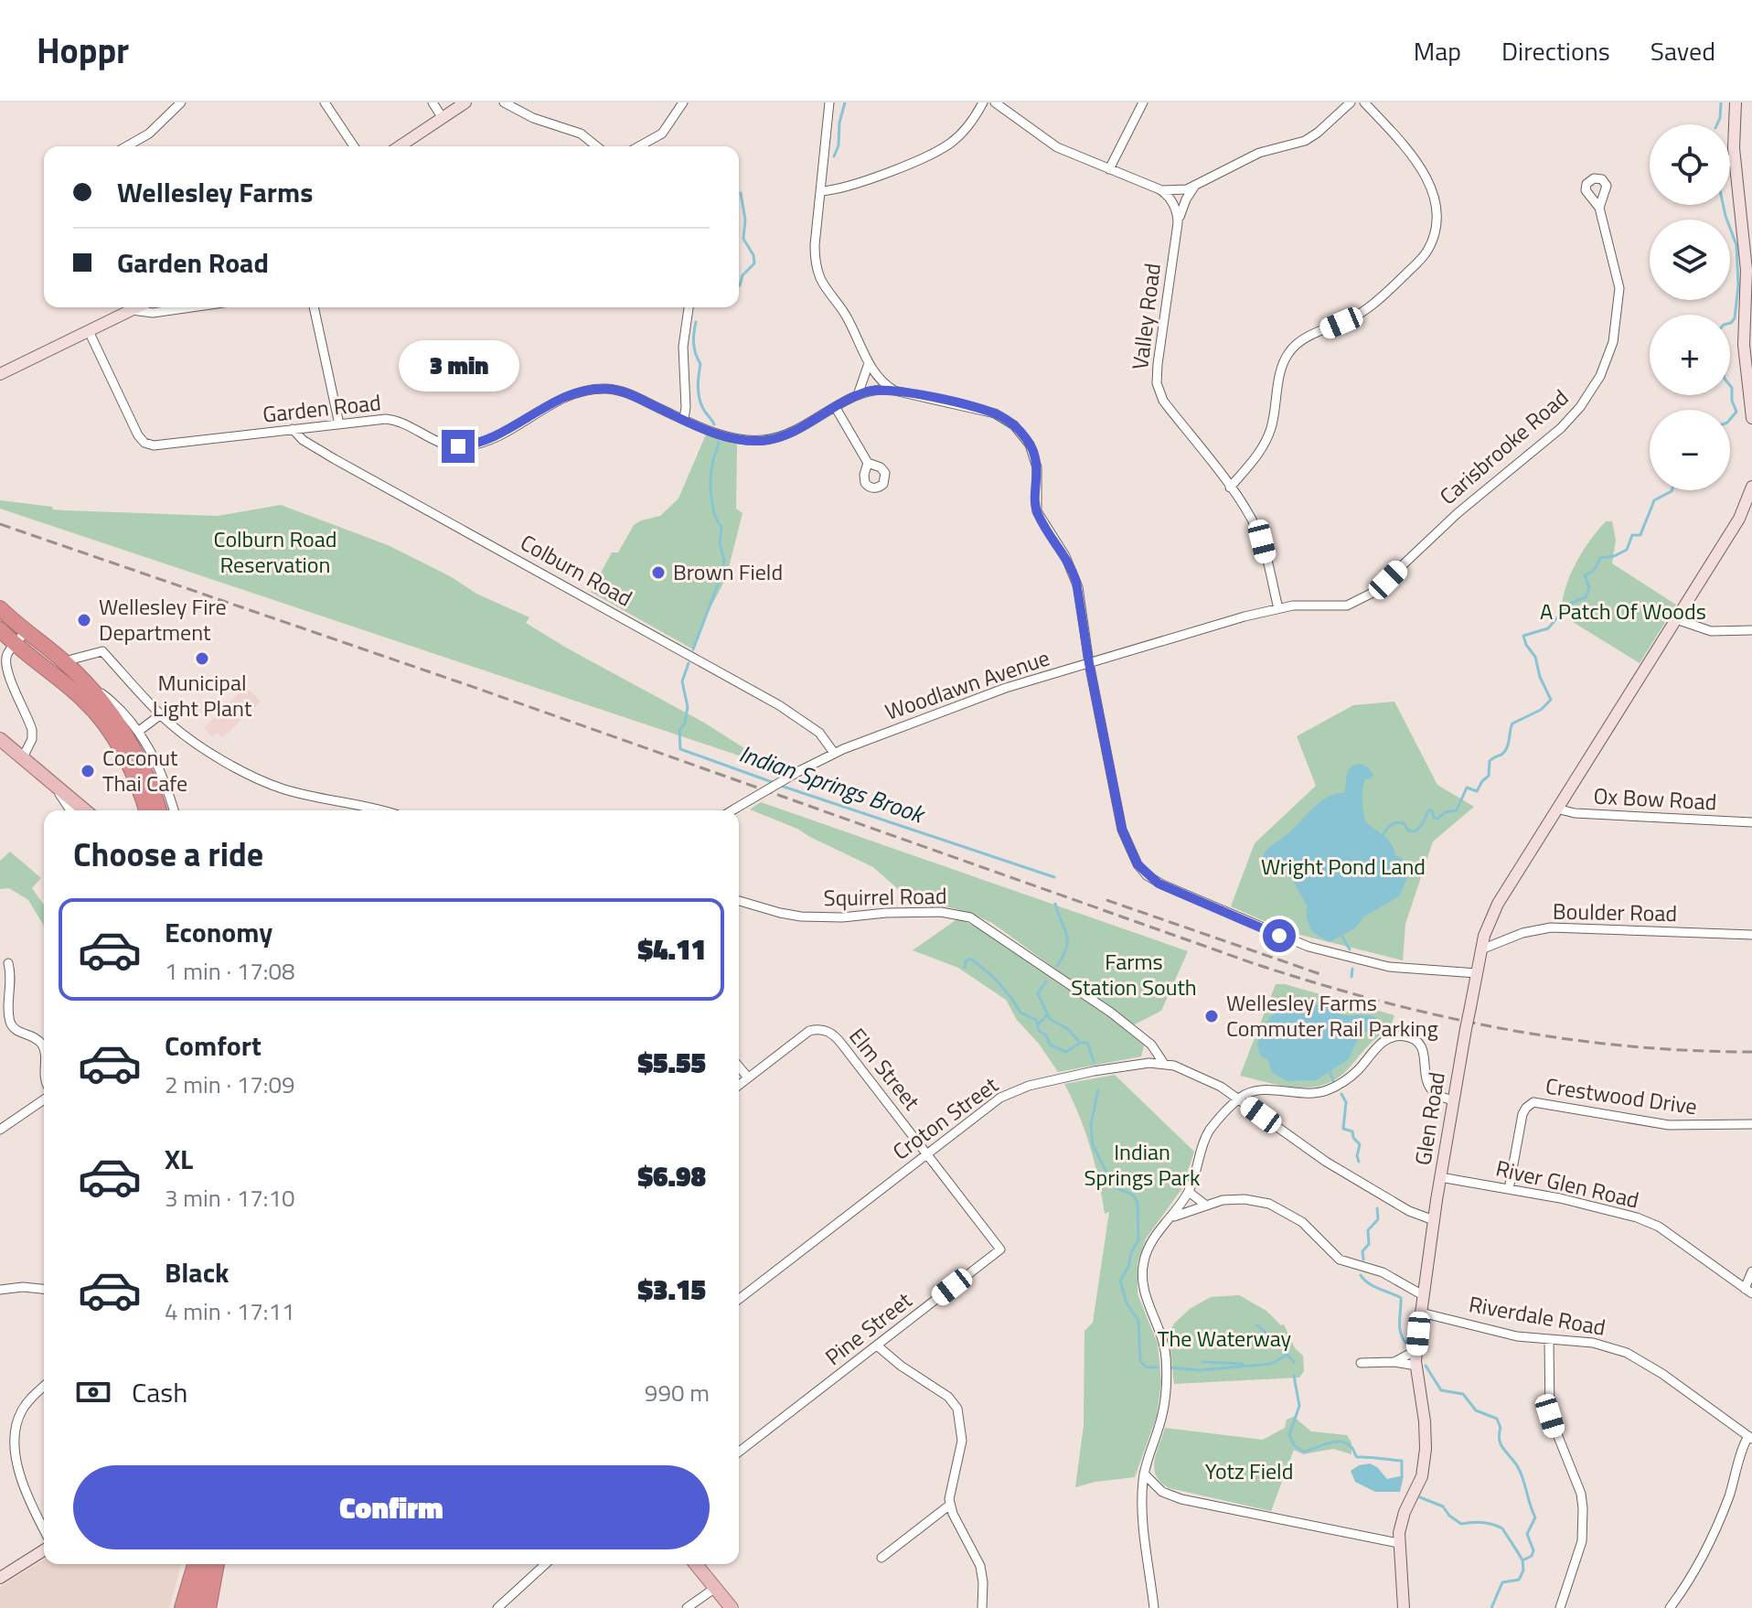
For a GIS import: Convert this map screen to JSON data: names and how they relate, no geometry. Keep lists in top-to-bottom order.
{
  "streets": {
    "street": [
      "Valley Road",
      "Garden Road",
      "Carisbrooke Road",
      "Colburn Road",
      "Woodlawn Avenue",
      "Ox Bow Road",
      "Squirrel Road",
      "Boulder Road",
      "Elm Street",
      "Crestwood Drive",
      "Croton Street",
      "Glen Road",
      "River Glen Road",
      "Riverdale Road",
      "Pine Street"
    ]
  },
  "crossings": [
    ["Valley Road", "Carisbrooke Road"],
    ["Valley Road", "Woodlawn Avenue"],
    ["Garden Road", "Colburn Road"],
    ["Carisbrooke Road", "Woodlawn Avenue"],
    ["Colburn Road", "Woodlawn Avenue"],
    ["Ox Bow Road", "Glen Road"],
    ["Squirrel Road", "Croton Street"],
    ["Boulder Road", "Glen Road"],
    ["Elm Street", "Croton Street"],
    ["Elm Street", "Pine Street"],
    ["Crestwood Drive", "River Glen Road"],
    ["Croton Street", "Glen Road"],
    ["Croton Street", "Pine Street"],
    ["Glen Road", "River Glen Road"],
    ["Glen Road", "Riverdale Road"]
  ],
  "water": ["Indian Springs Brook"],
  "parks": [
    "Colburn Road Reservation",
    "A Patch Of Woods",
    "Wright Pond Land",
    "Farms Station South",
    "Indian Springs Park",
    "The Waterway",
    "Yotz Field"
  ],
  "places": [
    "Brown Field",
    "Wellesley Fire Department",
    "Municipal Light Plant",
    "Coconut Thai Cafe",
    "Wellesley Farms Commuter Rail Parking"
  ],
  "page": {
    "header": "Hoppr",
    "nav": ["Map", "Directions", "Saved"],
    "map_buttons": ["+", "−"],
    "banner": ["Wellesley Farms", "Garden Road"],
    "bubble": "3 min",
    "heading": "Choose a ride",
    "list": [
      {
        "name": "Economy",
        "note": "1 min · 17:08",
        "value": "$4.11"
      },
      {
        "name": "Comfort",
        "note": "2 min · 17:09",
        "value": "$5.55"
      },
      {
        "name": "XL",
        "note": "3 min · 17:10",
        "value": "$6.98"
      },
      {
        "name": "Black",
        "note": "4 min · 17:11",
        "value": "$3.15"
      }
    ],
    "pay": ["Cash", "990 m"],
    "buttons": "Confirm"
  }
}
